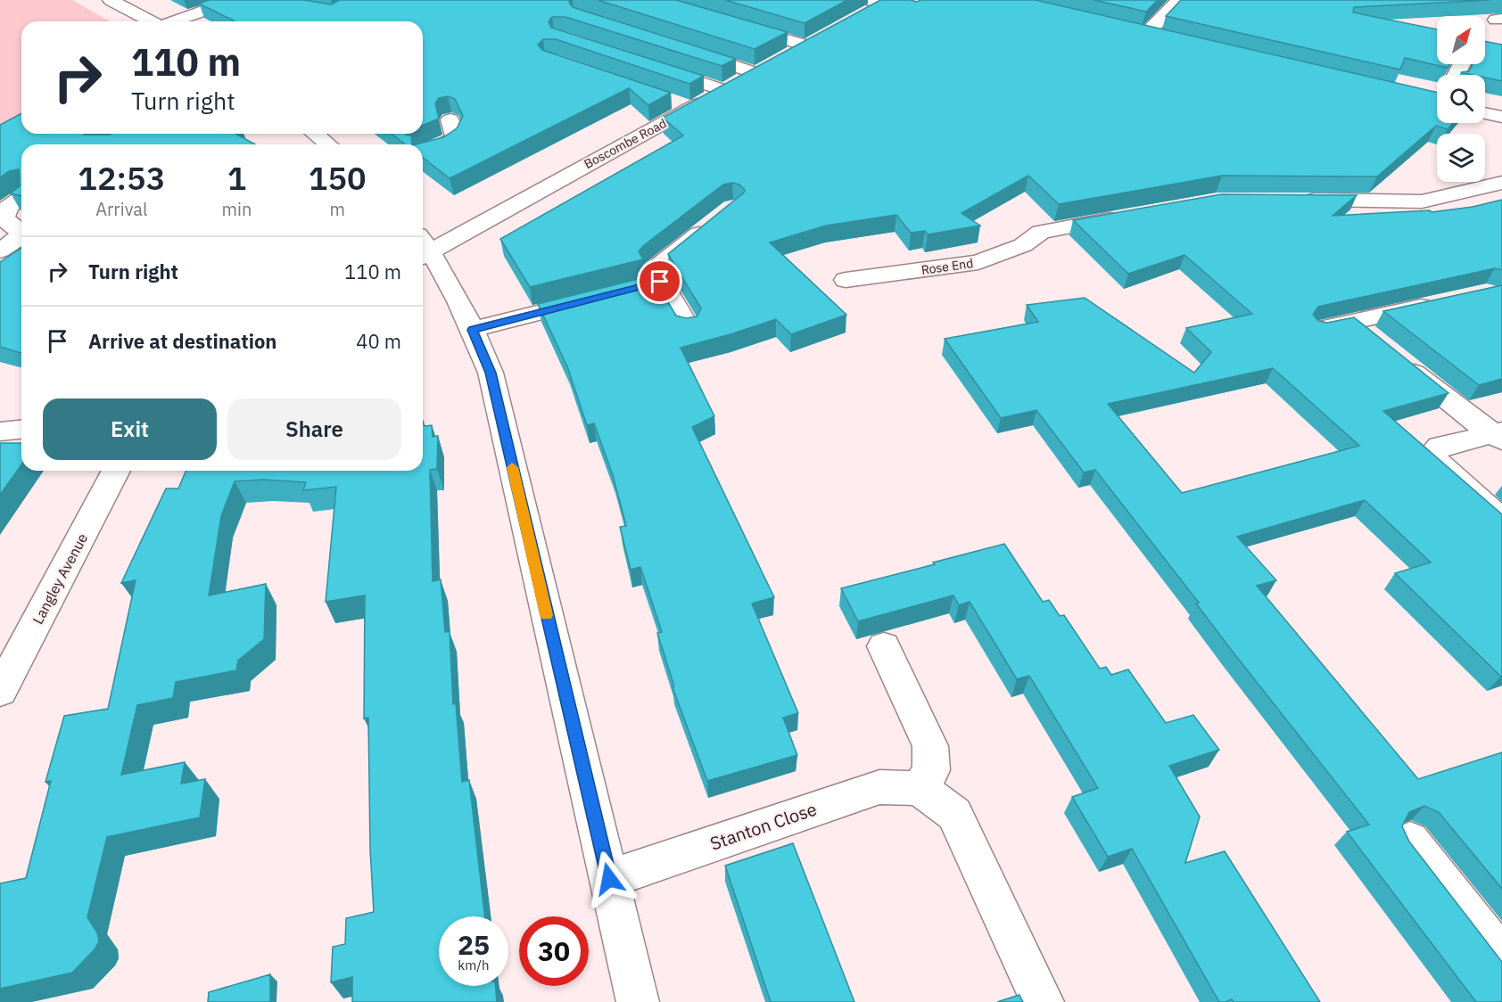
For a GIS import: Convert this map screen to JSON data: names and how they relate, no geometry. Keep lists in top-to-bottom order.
{
  "streets": {
    "street": [
      "Boscombe Road",
      "Rose End",
      "Langley Avenue",
      "Stanton Close"
    ]
  },
  "north": "top right",
  "page": {
    "turn": ["110 m", "Turn right"],
    "eta": [
      "12:53",
      "Arrival",
      "1",
      "min",
      "150",
      "m"
    ],
    "list": [
      {
        "name": "Turn right",
        "value": "110 m"
      },
      {
        "name": "Arrive at destination",
        "value": "40 m"
      }
    ],
    "buttons": ["Exit", "Share"],
    "speed": "25 km/h",
    "limit": "30"
  }
}
